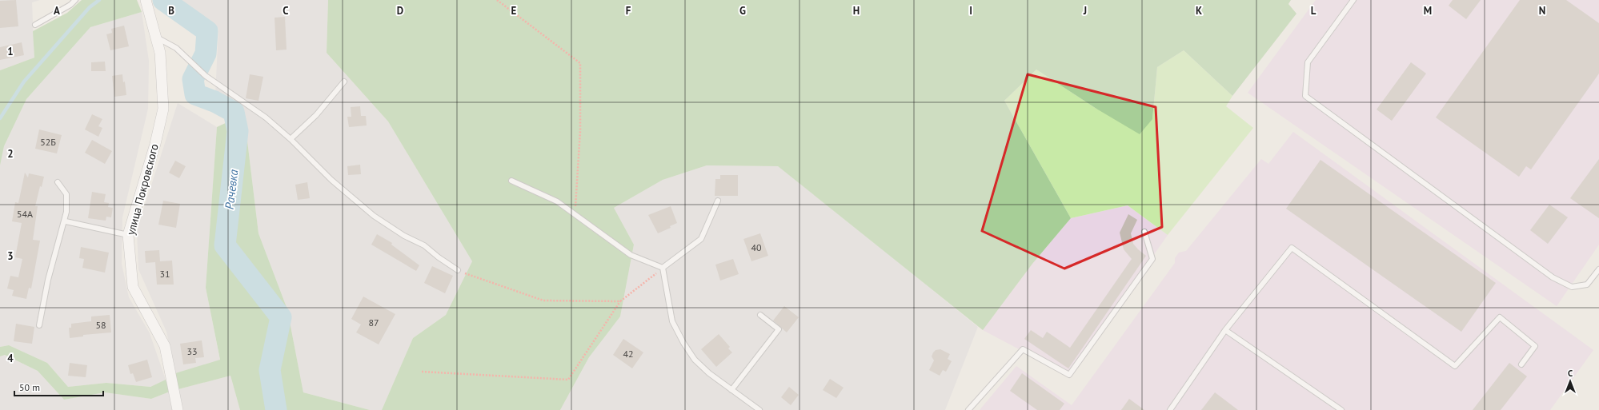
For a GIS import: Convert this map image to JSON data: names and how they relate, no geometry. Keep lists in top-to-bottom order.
{
  "streets": {
    "street": ["улица Покровского"]
  },
  "water": ["Рачевка"],
  "house_numbers": [
    "52Б",
    "54А",
    "40",
    "31",
    "87",
    "58",
    "33",
    "42"
  ],
  "scale_bar": "50 m",
  "north": "top",
  "grid": {
    "columns": [
      "A",
      "B",
      "C",
      "D",
      "E",
      "F",
      "G",
      "H",
      "I",
      "J",
      "K",
      "L",
      "M",
      "N"
    ],
    "rows": [
      "1",
      "2",
      "3",
      "4"
    ]
  }
}
